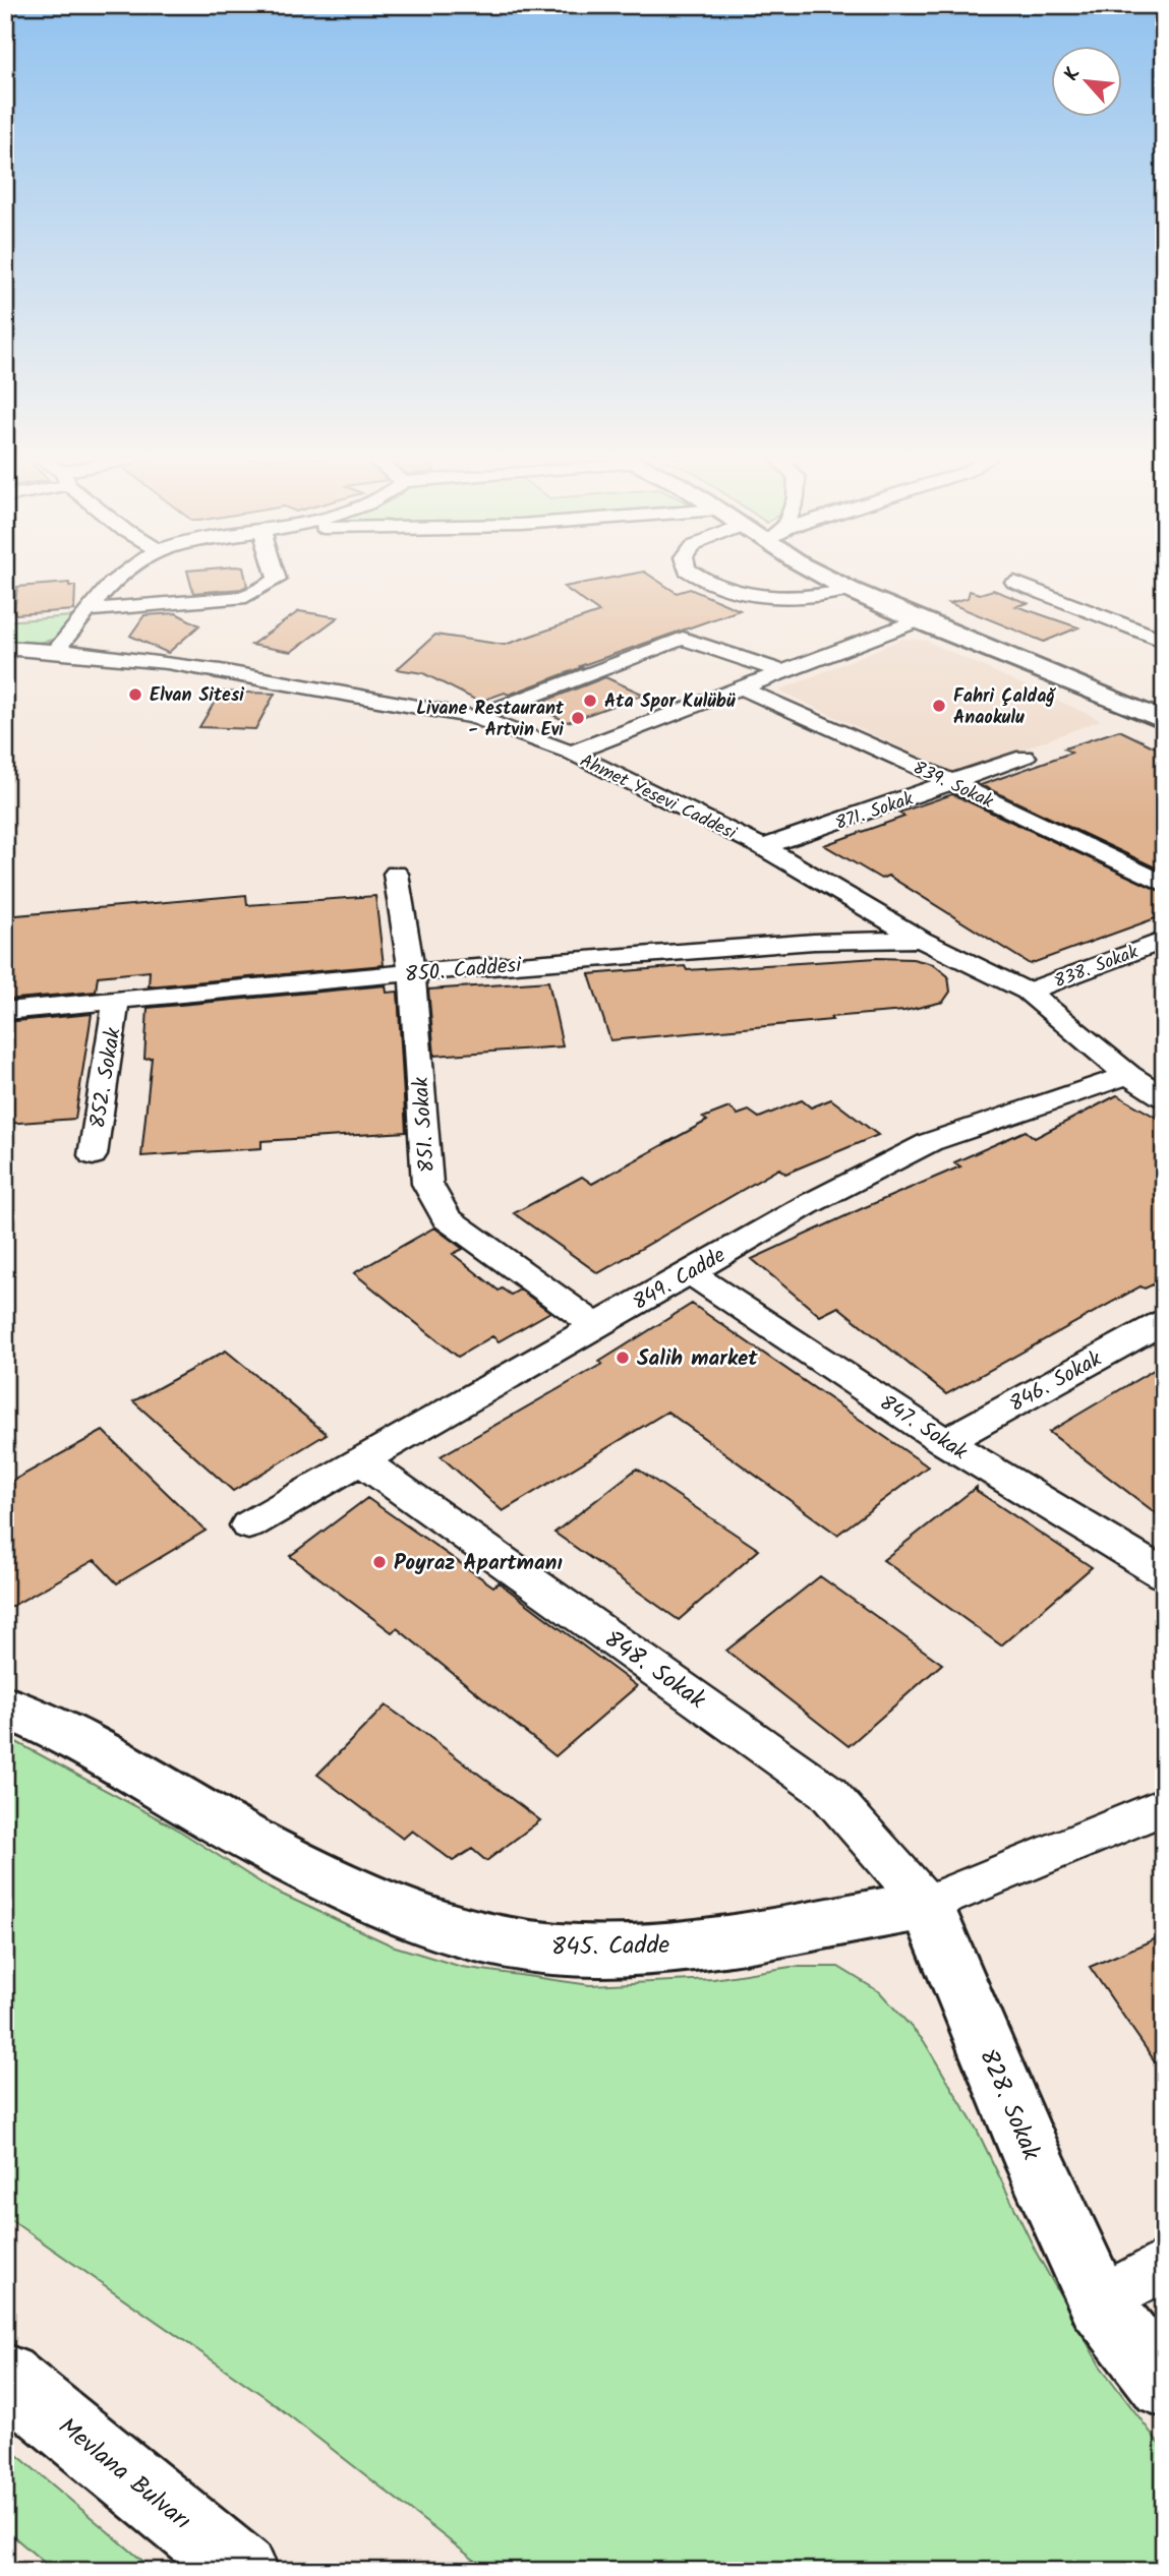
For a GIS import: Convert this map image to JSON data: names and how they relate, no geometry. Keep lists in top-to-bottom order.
{
  "streets": {
    "main road": ["845. Cadde", "828. Sokak", "Mevlana Bulvarı"],
    "street": [
      "839. Sokak",
      "Ahmet Yesevi Caddesi",
      "871. Sokak",
      "838. Sokak",
      "850. Caddesi",
      "852. Sokak",
      "851. Sokak",
      "849. Cadde",
      "846. Sokak",
      "847. Sokak",
      "848. Sokak"
    ]
  },
  "crossings": [
    ["839. Sokak", "871. Sokak"],
    ["Ahmet Yesevi Caddesi", "871. Sokak"],
    ["Ahmet Yesevi Caddesi", "838. Sokak"],
    ["Ahmet Yesevi Caddesi", "850. Caddesi"],
    ["Ahmet Yesevi Caddesi", "849. Cadde"],
    ["850. Caddesi", "852. Sokak"],
    ["850. Caddesi", "851. Sokak"],
    ["851. Sokak", "849. Cadde"],
    ["849. Cadde", "847. Sokak"],
    ["849. Cadde", "848. Sokak"],
    ["846. Sokak", "847. Sokak"],
    ["848. Sokak", "845. Cadde"],
    ["848. Sokak", "828. Sokak"],
    ["845. Cadde", "828. Sokak"]
  ],
  "places": [
    "Elvan Sitesi",
    "Ata Spor Kulübü",
    "Fahri Çaldağ Anaokulu",
    "Livane Restaurant - Artvin Evi",
    "Salih market",
    "Poyraz Apartmanı"
  ],
  "north": "top left"
}
